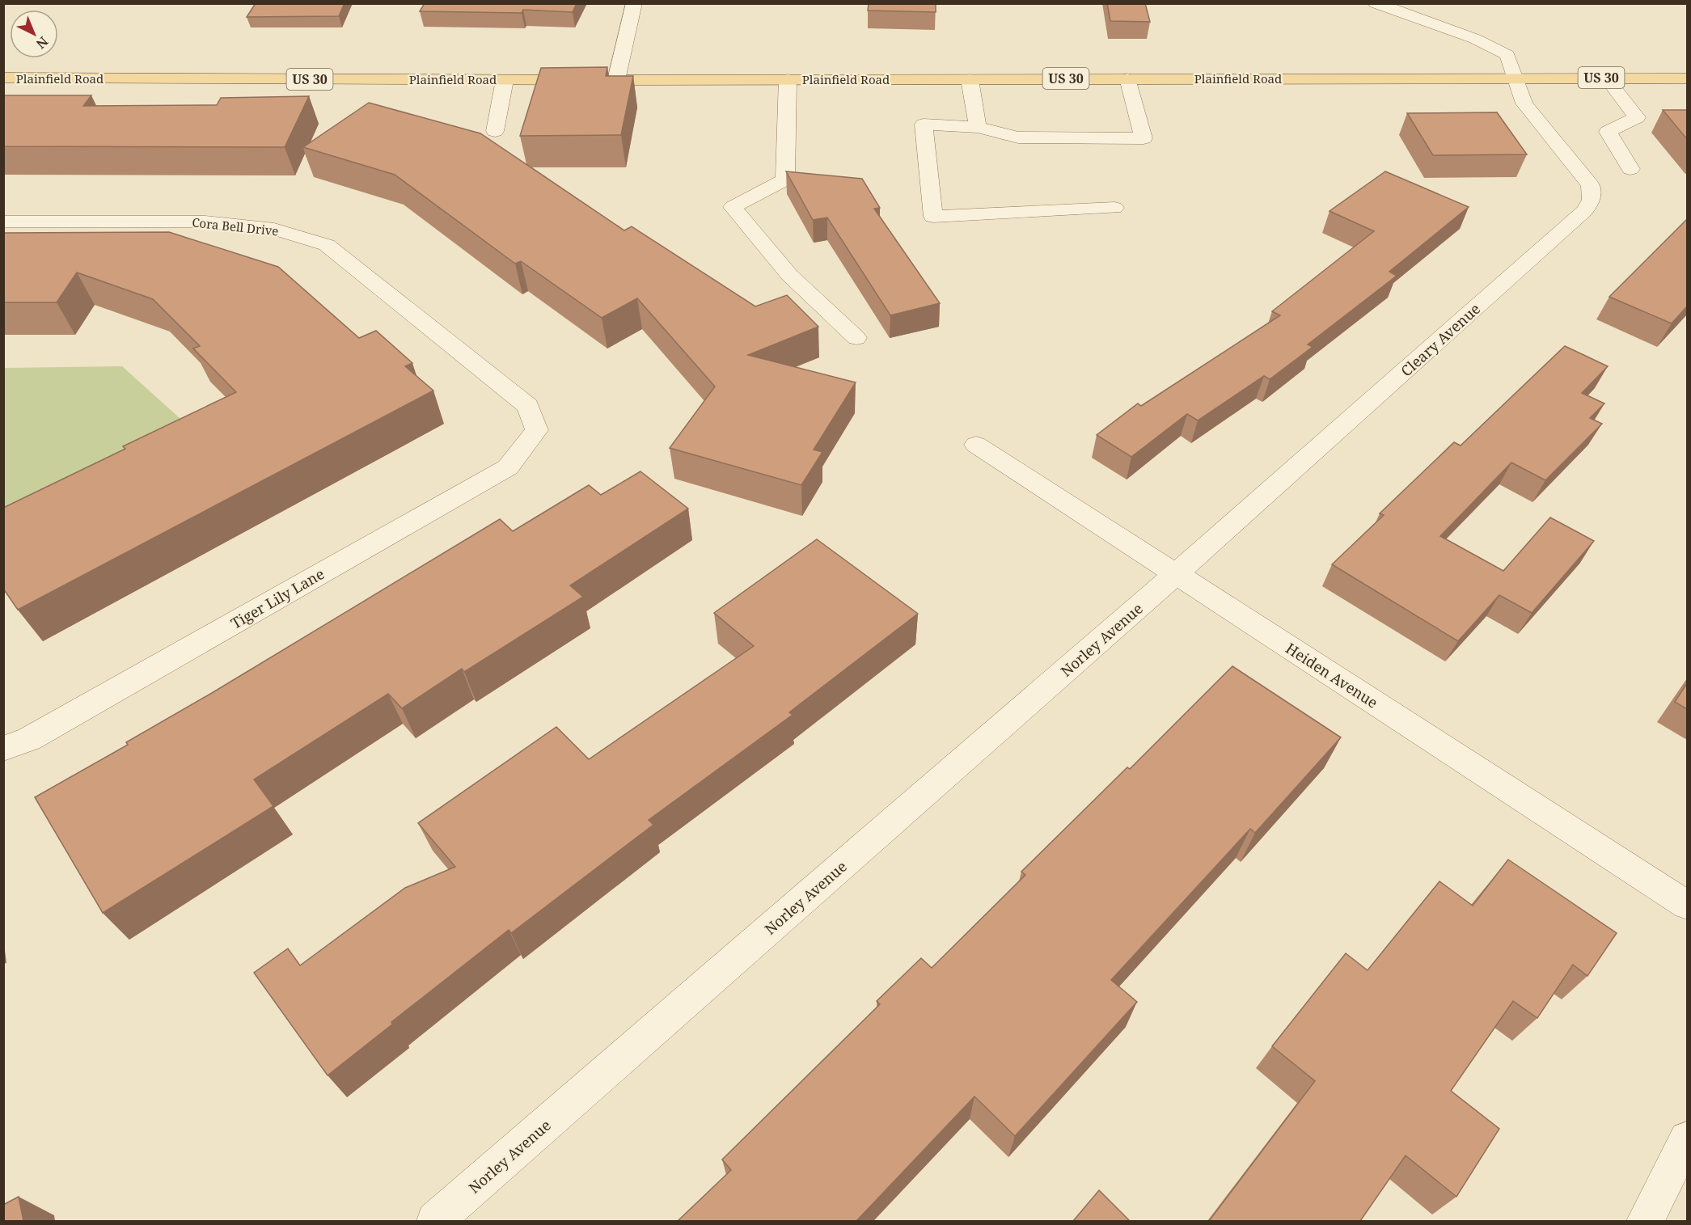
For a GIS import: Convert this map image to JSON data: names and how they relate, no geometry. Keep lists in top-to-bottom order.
{
  "streets": {
    "main road": ["US 30", "Plainfield Road"],
    "street": [
      "Cora Bell Drive",
      "Cleary Avenue",
      "Tiger Lily Lane",
      "Norley Avenue",
      "Heiden Avenue"
    ]
  },
  "crossings": [
    ["Plainfield Road", "Cleary Avenue"],
    ["Cora Bell Drive", "Tiger Lily Lane"],
    ["Cleary Avenue", "Norley Avenue"],
    ["Cleary Avenue", "Heiden Avenue"],
    ["Norley Avenue", "Heiden Avenue"]
  ],
  "north": "bottom right"
}
